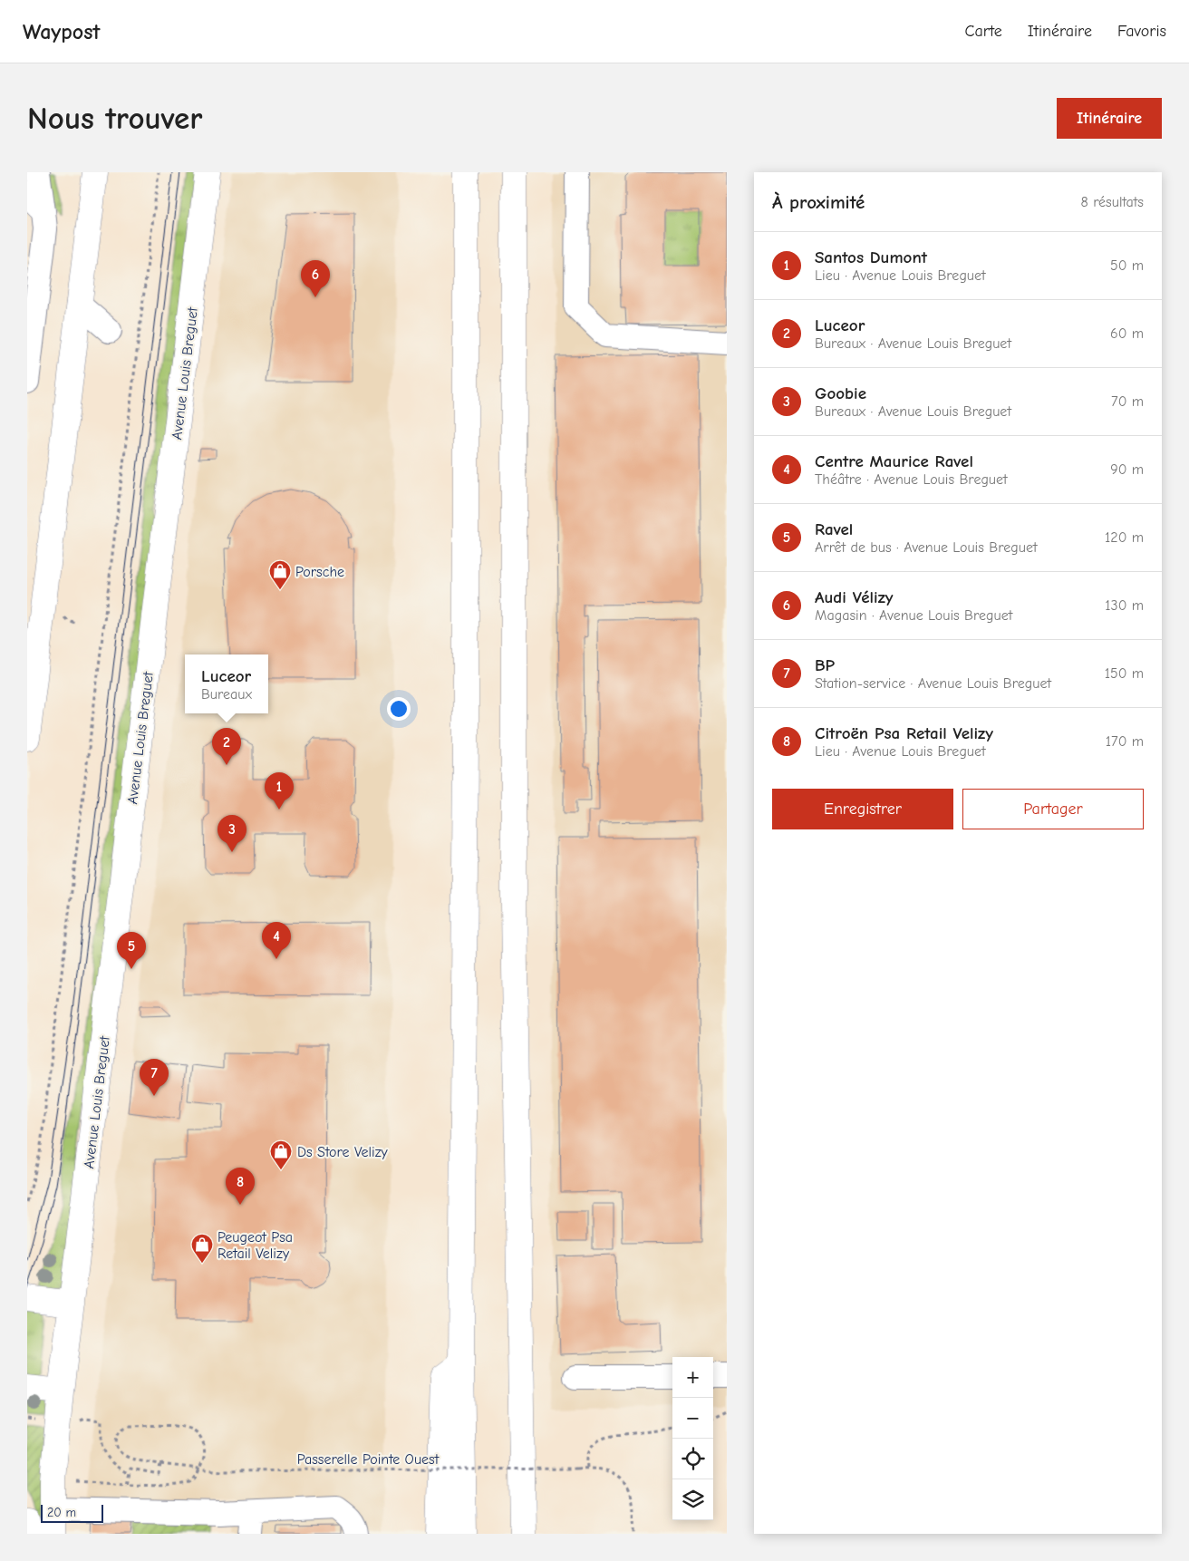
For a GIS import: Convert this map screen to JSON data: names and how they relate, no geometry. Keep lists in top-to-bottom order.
{
  "streets": {
    "main road": ["Avenue Louis Breguet"],
    "path": ["Passerelle Pointe Ouest"]
  },
  "places": {
    "shop": ["Porsche", "Ds Store Velizy", "Peugeot Psa Retail Velizy"]
  },
  "scale_bar": "20 m",
  "page": {
    "header": "Waypost",
    "nav": ["Carte", "Itinéraire", "Favoris"],
    "buttons": [
      "Itinéraire",
      ["Enregistrer", "Partager"]
    ],
    "title": "Nous trouver",
    "heading": ["À proximité", "8 résultats"],
    "list": [
      {
        "mark": "1",
        "name": "Santos Dumont",
        "note": "Lieu · Avenue Louis Breguet",
        "value": "50 m"
      },
      {
        "mark": "2",
        "name": "Luceor",
        "note": "Bureaux · Avenue Louis Breguet",
        "value": "60 m"
      },
      {
        "mark": "3",
        "name": "Goobie",
        "note": "Bureaux · Avenue Louis Breguet",
        "value": "70 m"
      },
      {
        "mark": "4",
        "name": "Centre Maurice Ravel",
        "note": "Théâtre · Avenue Louis Breguet",
        "value": "90 m"
      },
      {
        "mark": "5",
        "name": "Ravel",
        "note": "Arrêt de bus · Avenue Louis Breguet",
        "value": "120 m"
      },
      {
        "mark": "6",
        "name": "Audi Vélizy",
        "note": "Magasin · Avenue Louis Breguet",
        "value": "130 m"
      },
      {
        "mark": "7",
        "name": "BP",
        "note": "Station-service · Avenue Louis Breguet",
        "value": "150 m"
      },
      {
        "mark": "8",
        "name": "Citroën Psa Retail Velizy",
        "note": "Lieu · Avenue Louis Breguet",
        "value": "170 m"
      }
    ],
    "pins": [
      "6",
      "2",
      "1",
      "3",
      "4",
      "5",
      "7",
      "8"
    ],
    "popup": ["Luceor", "Bureaux"],
    "map_buttons": ["+", "−"],
    "scale": "20 m"
  }
}
